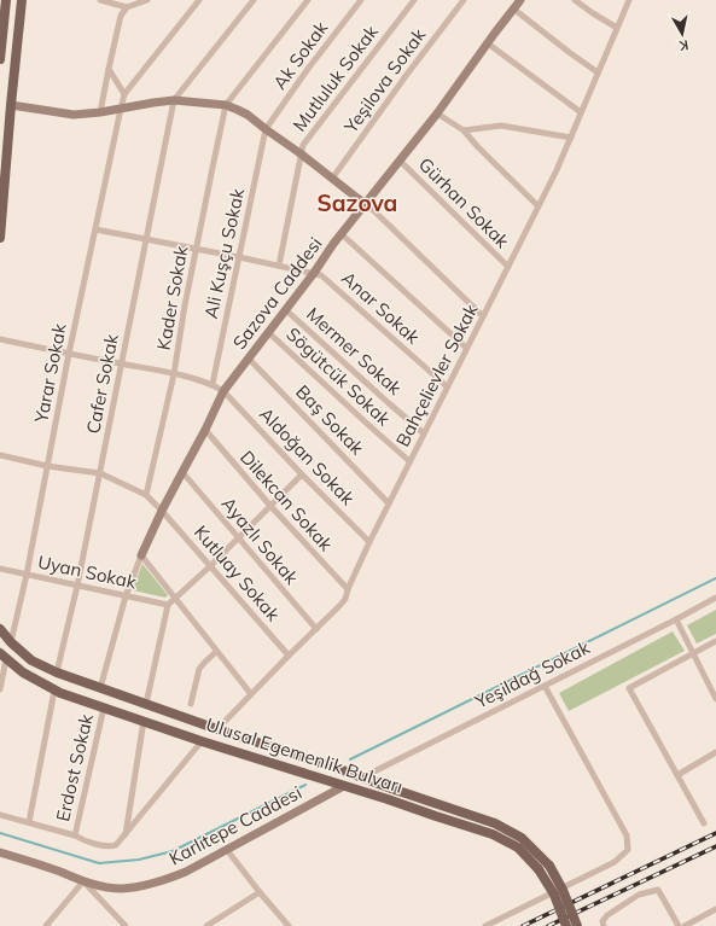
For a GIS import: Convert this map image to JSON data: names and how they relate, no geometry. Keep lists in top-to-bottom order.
{
  "streets": {
    "main road": ["Ulusal Egemenlik Bulvarı"],
    "street": [
      "Ak Sokak",
      "Mutluluk Sokak",
      "Yeşilova Sokak",
      "Gürhan Sokak",
      "Ali Kuşçu Sokak",
      "Sazova Caddesi",
      "Kader Sokak",
      "Anar Sokak",
      "Mermer Sokak",
      "Yarar Sokak",
      "Bahçelievler Sokak",
      "Sögütcük Sokak",
      "Cafer Sokak",
      "Baş Sokak",
      "Aldoğan Sokak",
      "Dilekcan Sokak",
      "Ayazlı Sokak",
      "Uyan Sokak",
      "Kutluay Sokak",
      "Yeşildağ Sokak",
      "Erdost Sokak",
      "Karlıtepe Caddesi"
    ]
  },
  "crossings": [
    ["Ak Sokak", "Ali Kuşçu Sokak"],
    ["Gürhan Sokak", "Sazova Caddesi"],
    ["Gürhan Sokak", "Bahçelievler Sokak"],
    ["Ali Kuşçu Sokak", "Aldoğan Sokak"],
    ["Sazova Caddesi", "Anar Sokak"],
    ["Sazova Caddesi", "Mermer Sokak"],
    ["Sazova Caddesi", "Sögütcük Sokak"],
    ["Sazova Caddesi", "Baş Sokak"],
    ["Sazova Caddesi", "Aldoğan Sokak"],
    ["Sazova Caddesi", "Dilekcan Sokak"],
    ["Sazova Caddesi", "Ayazlı Sokak"],
    ["Sazova Caddesi", "Kutluay Sokak"],
    ["Kader Sokak", "Aldoğan Sokak"],
    ["Kader Sokak", "Kutluay Sokak"],
    ["Anar Sokak", "Bahçelievler Sokak"],
    ["Mermer Sokak", "Bahçelievler Sokak"],
    ["Yarar Sokak", "Aldoğan Sokak"],
    ["Yarar Sokak", "Uyan Sokak"],
    ["Yarar Sokak", "Kutluay Sokak"],
    ["Yarar Sokak", "Ulusal Egemenlik Bulvarı"],
    ["Bahçelievler Sokak", "Sögütcük Sokak"],
    ["Bahçelievler Sokak", "Baş Sokak"],
    ["Bahçelievler Sokak", "Aldoğan Sokak"],
    ["Bahçelievler Sokak", "Dilekcan Sokak"],
    ["Bahçelievler Sokak", "Ayazlı Sokak"],
    ["Bahçelievler Sokak", "Kutluay Sokak"],
    ["Bahçelievler Sokak", "Ulusal Egemenlik Bulvarı"],
    ["Cafer Sokak", "Aldoğan Sokak"],
    ["Cafer Sokak", "Uyan Sokak"],
    ["Cafer Sokak", "Kutluay Sokak"],
    ["Cafer Sokak", "Ulusal Egemenlik Bulvarı"],
    ["Yeşildağ Sokak", "Ulusal Egemenlik Bulvarı"],
    ["Ulusal Egemenlik Bulvarı", "Erdost Sokak"],
    ["Ulusal Egemenlik Bulvarı", "Karlıtepe Caddesi"]
  ],
  "districts": ["Sazova"],
  "north": "bottom"
}
